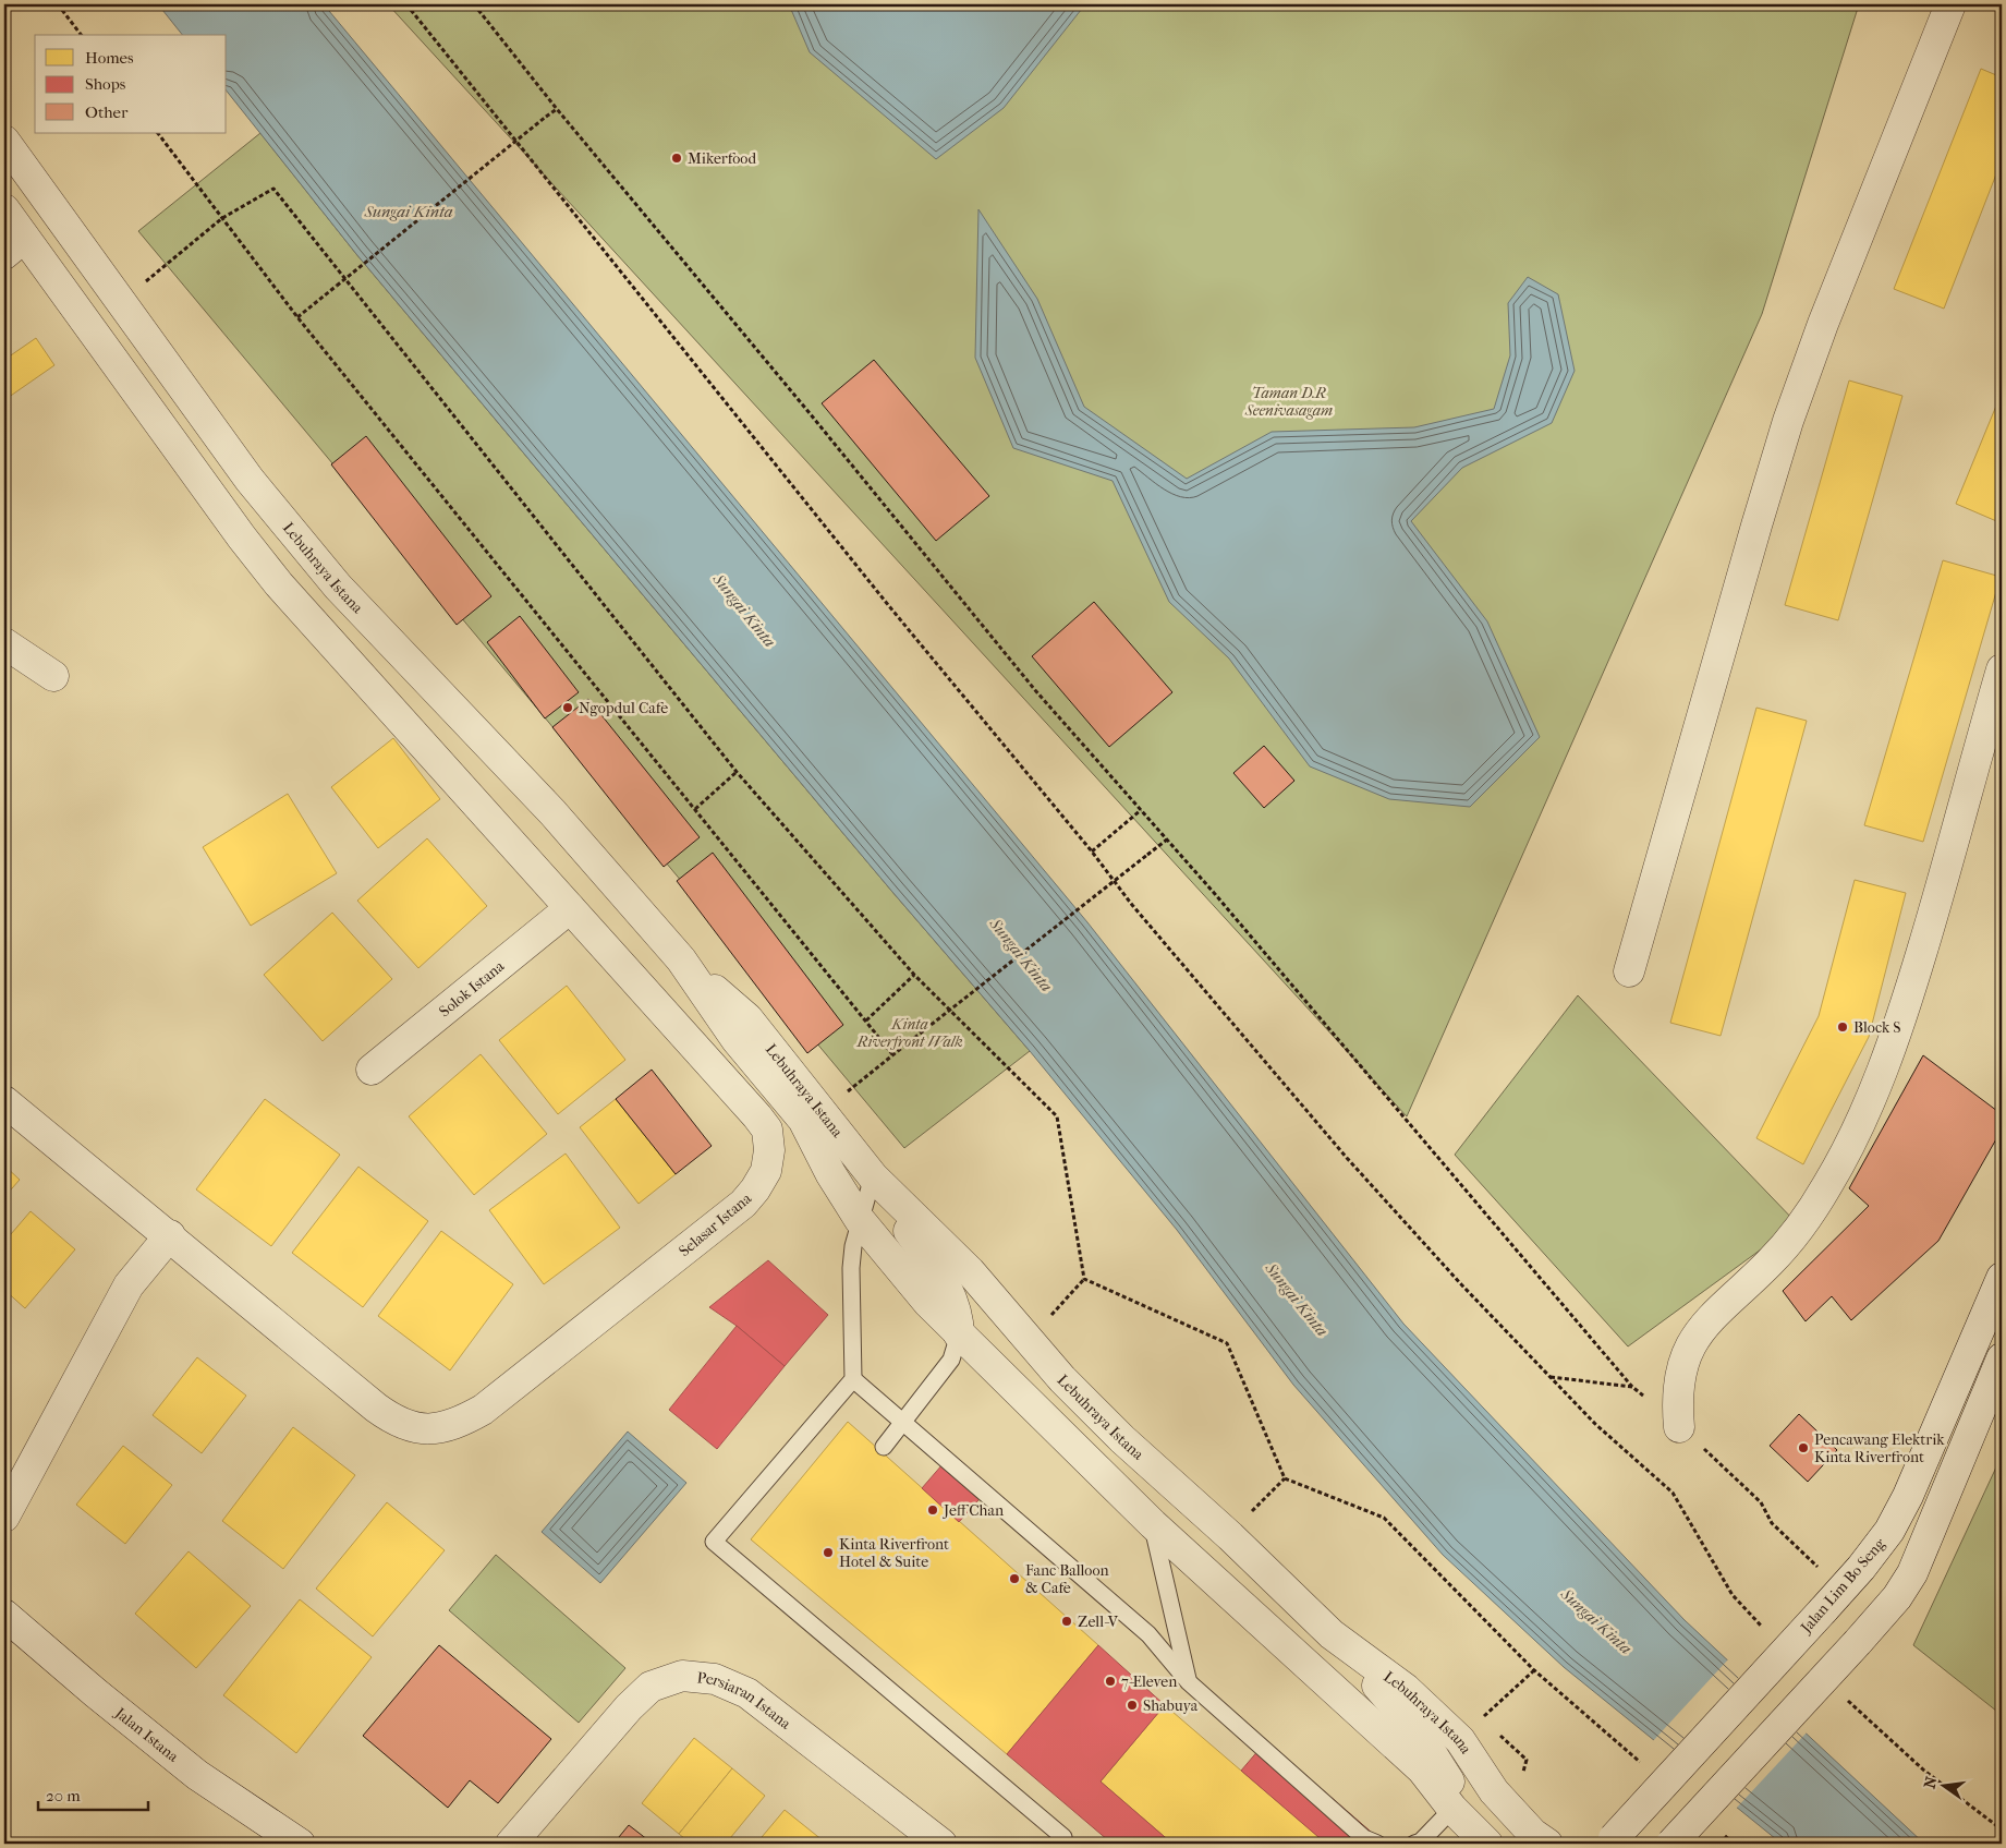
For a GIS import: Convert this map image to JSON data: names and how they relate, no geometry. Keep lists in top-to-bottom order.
{
  "streets": {
    "street": [
      "Lebuhraya Istana",
      "Solok Istana",
      "Selasar Istana",
      "Jalan Lim Bo Seng",
      "Persiaran Istana",
      "Jalan Istana"
    ]
  },
  "crossings": [
    ["Solok Istana", "Selasar Istana"]
  ],
  "water": ["Sungai Kinta"],
  "parks": ["Taman D.R Seenivasagam", "Kinta Riverfront Walk"],
  "places": [
    "Mikerfood",
    "Ngopdul Cafe",
    "Block S",
    "Pencawang Elektrik Kinta Riverfront",
    "Jeff Chan",
    "Kinta Riverfront Hotel & Suite",
    "Fanc Balloon & Cafe",
    "Zell-V",
    "7-Eleven",
    "Shabuya"
  ],
  "legend": ["Homes", "Shops", "Other"],
  "scale_bar": "20 m",
  "north": "left"
}
